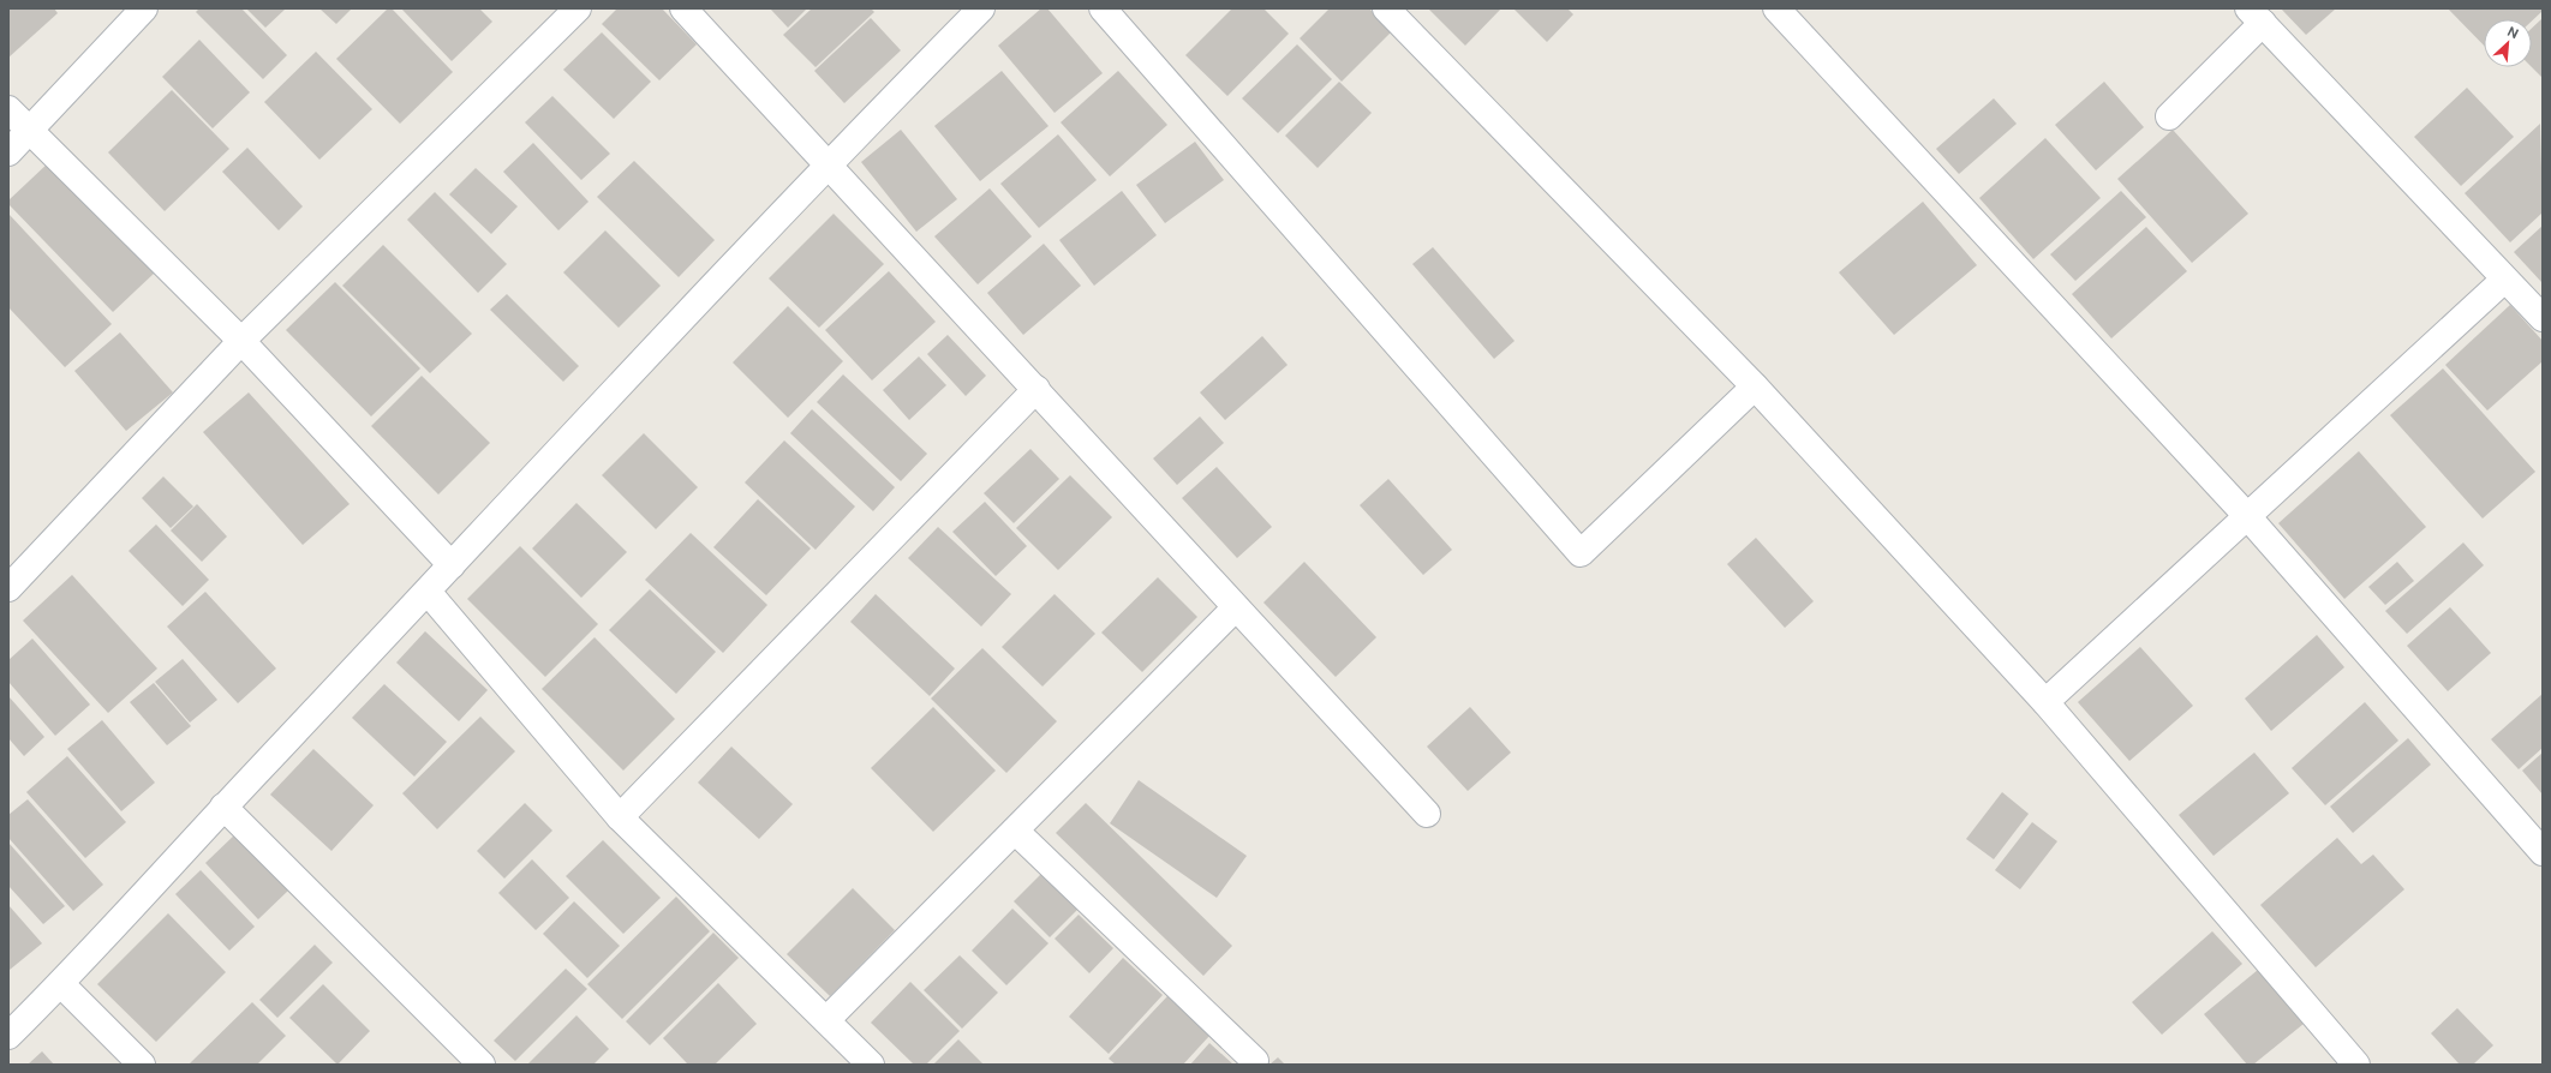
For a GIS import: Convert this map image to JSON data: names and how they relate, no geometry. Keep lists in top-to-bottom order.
{
  "north": "top right"
}
